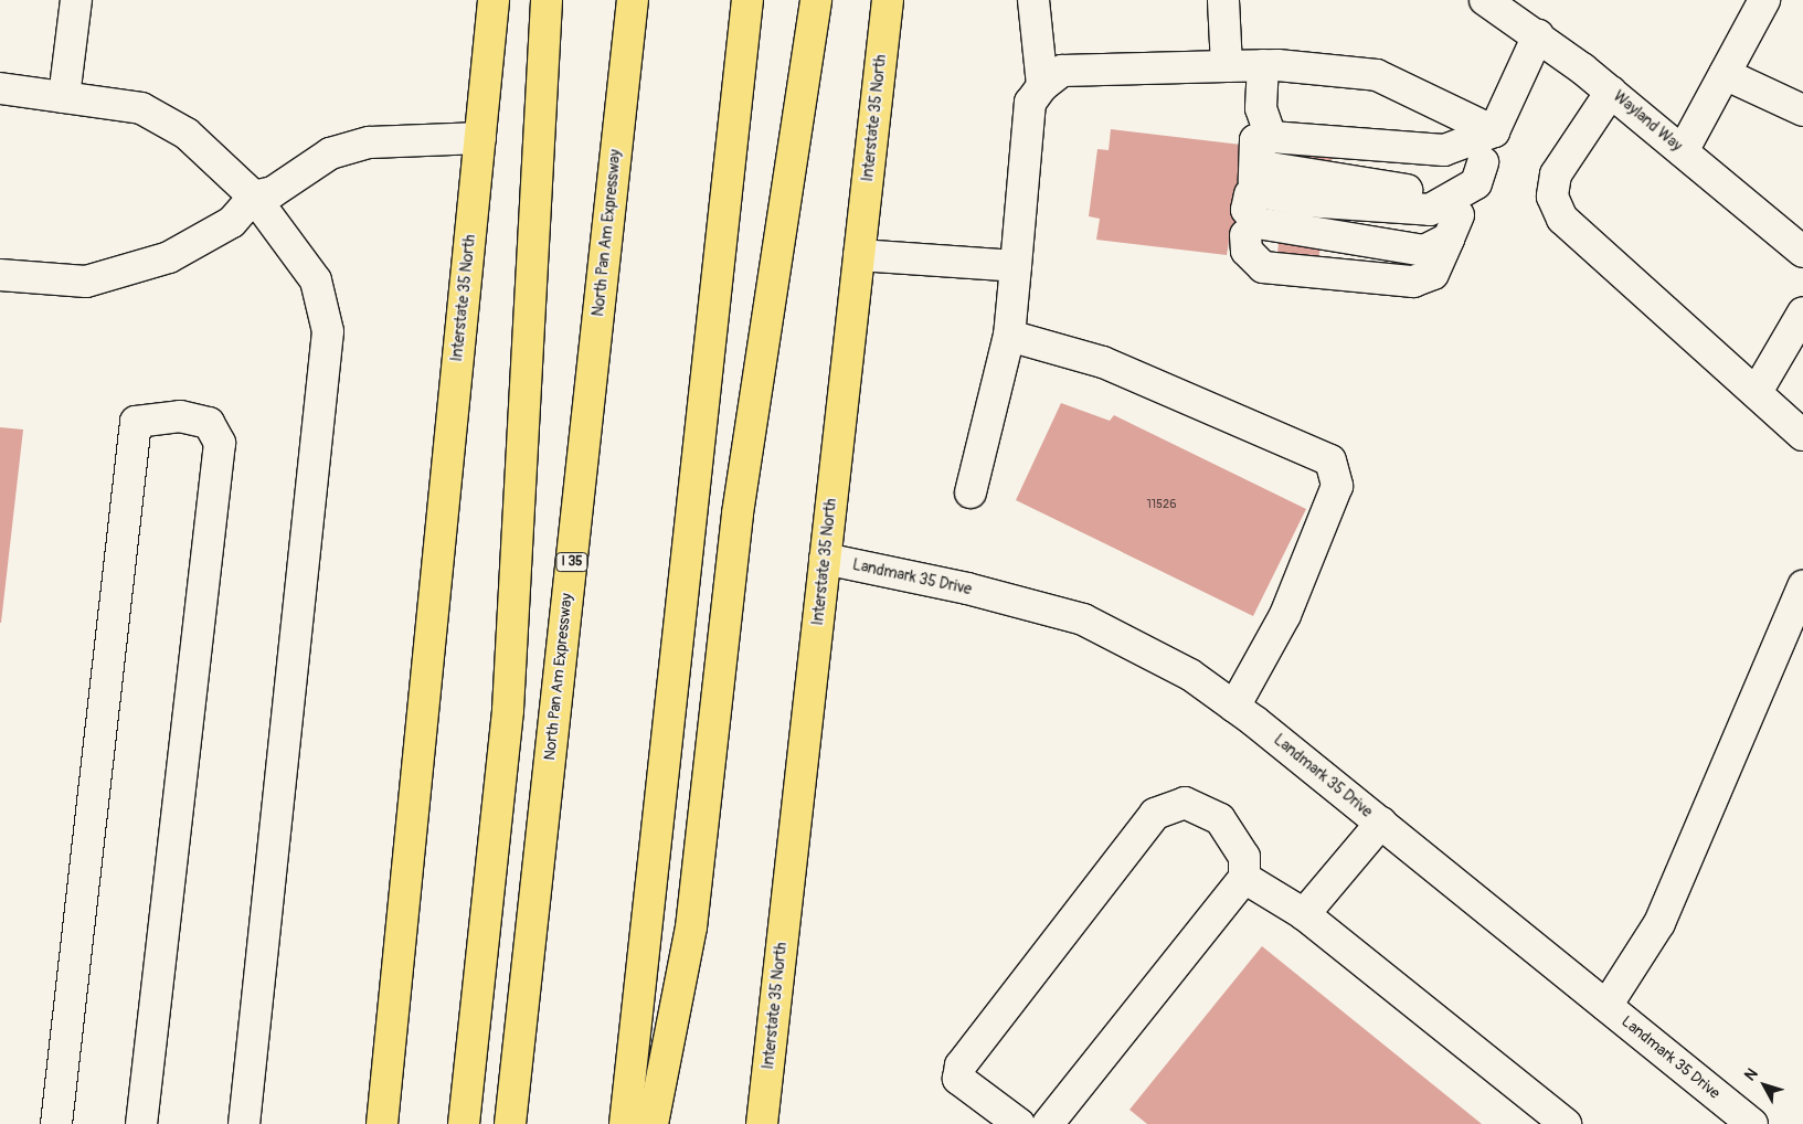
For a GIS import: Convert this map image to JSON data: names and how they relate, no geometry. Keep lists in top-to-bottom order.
{
  "streets": {
    "main road": ["Interstate 35 North", "North Pan Am Expressway", "I 35"],
    "street": ["Wayland Way", "Landmark 35 Drive"]
  },
  "crossings": [
    ["Interstate 35 North", "Landmark 35 Drive"]
  ],
  "house_numbers": ["11526"],
  "north": "top left"
}
